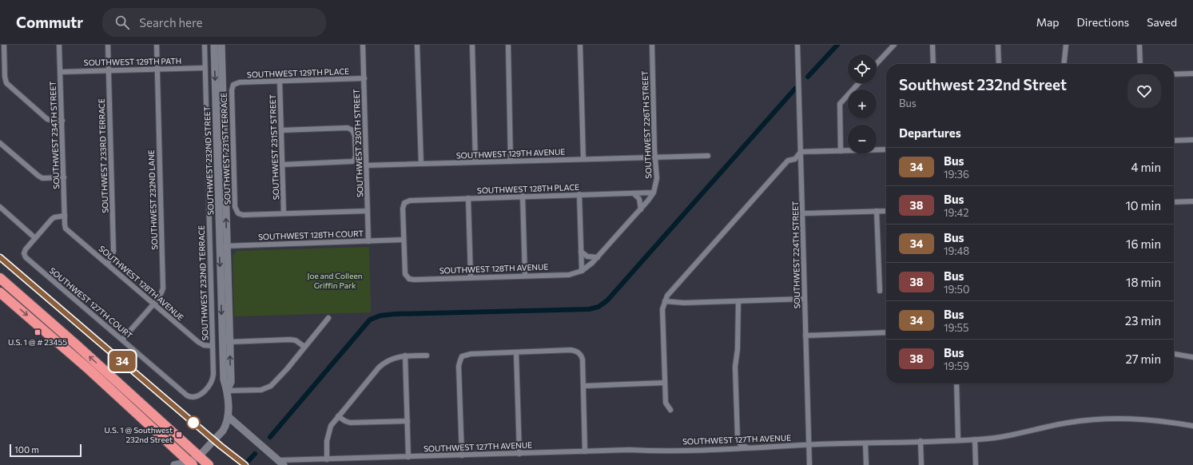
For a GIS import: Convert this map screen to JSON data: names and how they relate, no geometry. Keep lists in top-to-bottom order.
{
  "streets": {
    "street": [
      "SOUTHWEST 129TH PATH",
      "SOUTHWEST 129TH PLACE",
      "SOUTHWEST 226TH STREET",
      "SOUTHWEST 234TH STREET",
      "SOUTHWEST 230TH STREET",
      "SOUTHWEST 231ST STREET",
      "SOUTHWEST 231ST TERRACE",
      "SOUTHWEST 129TH AVENUE",
      "SOUTHWEST 233RD TERRACE",
      "SOUTHWEST 232ND STREET",
      "SOUTHWEST 128TH PLACE",
      "SOUTHWEST 232ND LANE",
      "SOUTHWEST 128TH COURT",
      "SOUTHWEST 224TH STREET",
      "SOUTHWEST 128TH AVENUE",
      "SOUTHWEST 232ND TERRACE",
      "SOUTHWEST 127TH COURT",
      "SOUTHWEST 127TH AVENUE"
    ]
  },
  "crossings": [
    ["SOUTHWEST 129TH PATH", "SOUTHWEST 234TH STREET"],
    ["SOUTHWEST 129TH PATH", "SOUTHWEST 233RD TERRACE"],
    ["SOUTHWEST 129TH PATH", "SOUTHWEST 232ND LANE"],
    ["SOUTHWEST 129TH PATH", "SOUTHWEST 232ND TERRACE"],
    ["SOUTHWEST 129TH PLACE", "SOUTHWEST 230TH STREET"],
    ["SOUTHWEST 129TH PLACE", "SOUTHWEST 231ST STREET"],
    ["SOUTHWEST 129TH PLACE", "SOUTHWEST 231ST TERRACE"],
    ["SOUTHWEST 226TH STREET", "SOUTHWEST 129TH AVENUE"],
    ["SOUTHWEST 226TH STREET", "SOUTHWEST 128TH PLACE"],
    ["SOUTHWEST 226TH STREET", "SOUTHWEST 128TH AVENUE"],
    ["SOUTHWEST 234TH STREET", "SOUTHWEST 128TH AVENUE"],
    ["SOUTHWEST 230TH STREET", "SOUTHWEST 129TH AVENUE"],
    ["SOUTHWEST 230TH STREET", "SOUTHWEST 128TH COURT"],
    ["SOUTHWEST 231ST STREET", "SOUTHWEST 231ST TERRACE"],
    ["SOUTHWEST 233RD TERRACE", "SOUTHWEST 128TH AVENUE"],
    ["SOUTHWEST 232ND STREET", "SOUTHWEST 128TH COURT"],
    ["SOUTHWEST 128TH PLACE", "SOUTHWEST 128TH COURT"],
    ["SOUTHWEST 128TH PLACE", "SOUTHWEST 128TH AVENUE"],
    ["SOUTHWEST 232ND LANE", "SOUTHWEST 128TH AVENUE"],
    ["SOUTHWEST 232ND LANE", "SOUTHWEST 127TH COURT"],
    ["SOUTHWEST 128TH COURT", "SOUTHWEST 128TH AVENUE"],
    ["SOUTHWEST 224TH STREET", "SOUTHWEST 127TH AVENUE"],
    ["SOUTHWEST 128TH AVENUE", "SOUTHWEST 232ND TERRACE"],
    ["SOUTHWEST 232ND TERRACE", "SOUTHWEST 127TH COURT"]
  ],
  "parks": ["Joe and Colleen Griffin Park"],
  "places": {
    "transit": ["U.S. 1 @ # 23455", "U.S. 1 @ Southwest 232nd Street"]
  },
  "lines": ["bus line 34"],
  "scale_bar": "100 m",
  "page": {
    "header": "Commutr",
    "search": "Search here",
    "nav": ["Map", "Directions", "Saved"],
    "on_map": "34",
    "map_buttons": ["+", "−"],
    "heading": [
      ["Southwest 232nd Street", "Bus"],
      "Departures"
    ],
    "list": [
      {
        "mark": "34",
        "name": "Bus",
        "note": "19:36",
        "value": "4 min"
      },
      {
        "mark": "38",
        "name": "Bus",
        "note": "19:42",
        "value": "10 min"
      },
      {
        "mark": "34",
        "name": "Bus",
        "note": "19:48",
        "value": "16 min"
      },
      {
        "mark": "38",
        "name": "Bus",
        "note": "19:50",
        "value": "18 min"
      },
      {
        "mark": "34",
        "name": "Bus",
        "note": "19:55",
        "value": "23 min"
      },
      {
        "mark": "38",
        "name": "Bus",
        "note": "19:59",
        "value": "27 min"
      }
    ],
    "scale": "100 m"
  }
}
